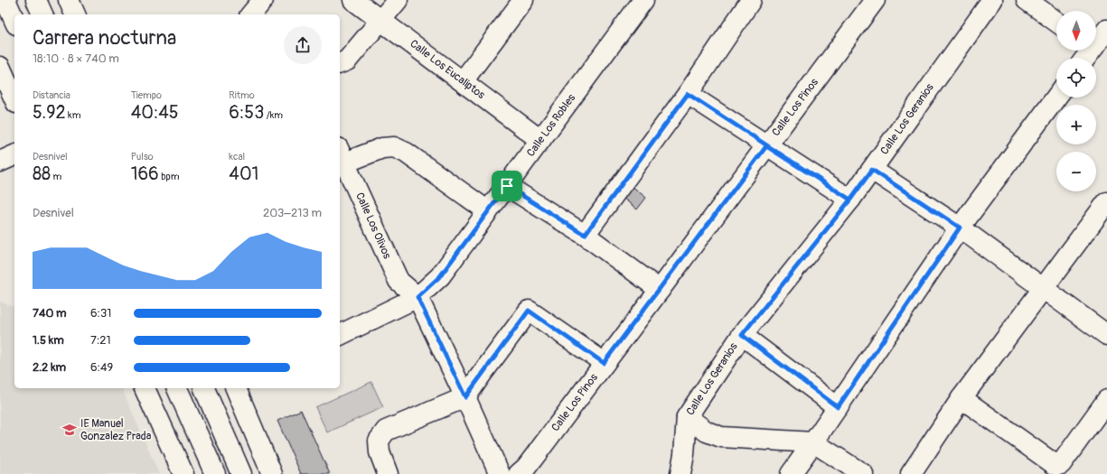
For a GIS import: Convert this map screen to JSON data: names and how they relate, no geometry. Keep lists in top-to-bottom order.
{
  "streets": {
    "street": [
      "Calle Los Eucaliptos",
      "Calle Los Pinos",
      "Calle Los Geranios",
      "Calle Los Robles",
      "Calle Los Olivos"
    ]
  },
  "crossings": [
    ["Calle Los Eucaliptos", "Calle Los Robles"],
    ["Calle Los Robles", "Calle Los Olivos"]
  ],
  "places": {
    "school or university": ["IE Manuel Gonzalez Prada"]
  },
  "north": "bottom",
  "page": {
    "map_buttons": ["+", "−"],
    "heading": ["Carrera nocturna", "18:10 · 8 × 740 m"],
    "stats": [
      ["Distancia", "5.92 km"],
      ["Tiempo", "40:45"],
      ["Ritmo", "6:53 /km"],
      ["Desnivel", "88 m"],
      ["Pulso", "166 bpm"],
      ["kcal", "401"]
    ],
    "chart": ["Desnivel", "203–213 m"],
    "list": [
      {
        "name": "740 m",
        "note": "6:31"
      },
      {
        "name": "1.5 km",
        "note": "7:21"
      },
      {
        "name": "2.2 km",
        "note": "6:49"
      }
    ]
  }
}
